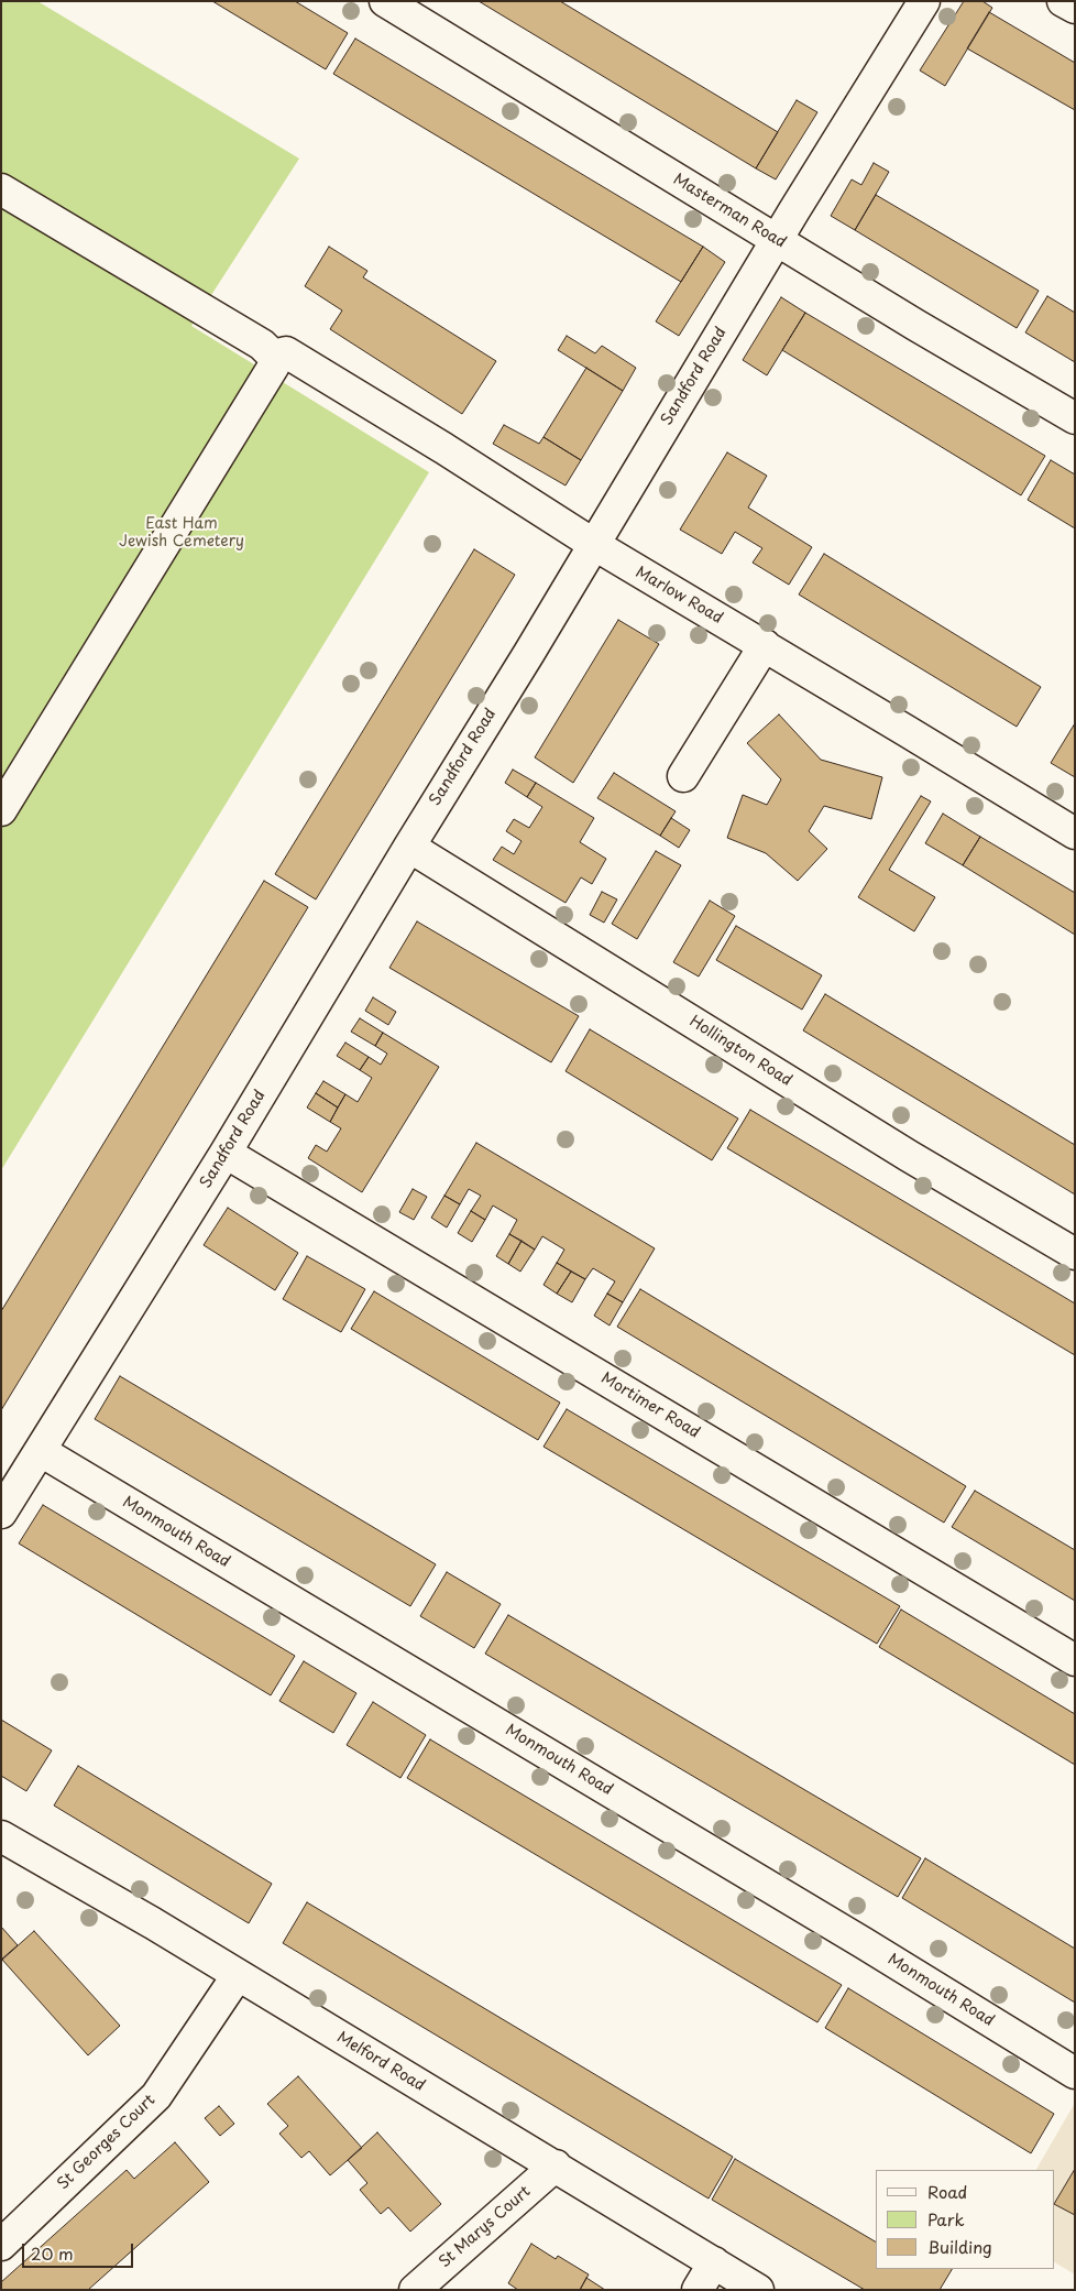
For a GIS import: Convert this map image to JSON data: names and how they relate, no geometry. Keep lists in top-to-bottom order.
{
  "streets": {
    "street": [
      "Masterman Road",
      "Sandford Road",
      "Marlow Road",
      "Hollington Road",
      "Mortimer Road",
      "Monmouth Road",
      "Melford Road",
      "St Georges Court",
      "St Marys Court"
    ]
  },
  "crossings": [
    ["Masterman Road", "Sandford Road"],
    ["Sandford Road", "Marlow Road"],
    ["Sandford Road", "Hollington Road"],
    ["Sandford Road", "Mortimer Road"],
    ["Sandford Road", "Monmouth Road"],
    ["Melford Road", "St Georges Court"],
    ["Melford Road", "St Marys Court"]
  ],
  "parks": ["East Ham Jewish Cemetery"],
  "legend": ["Road", "Park", "Building"],
  "scale_bar": "20 m"
}
